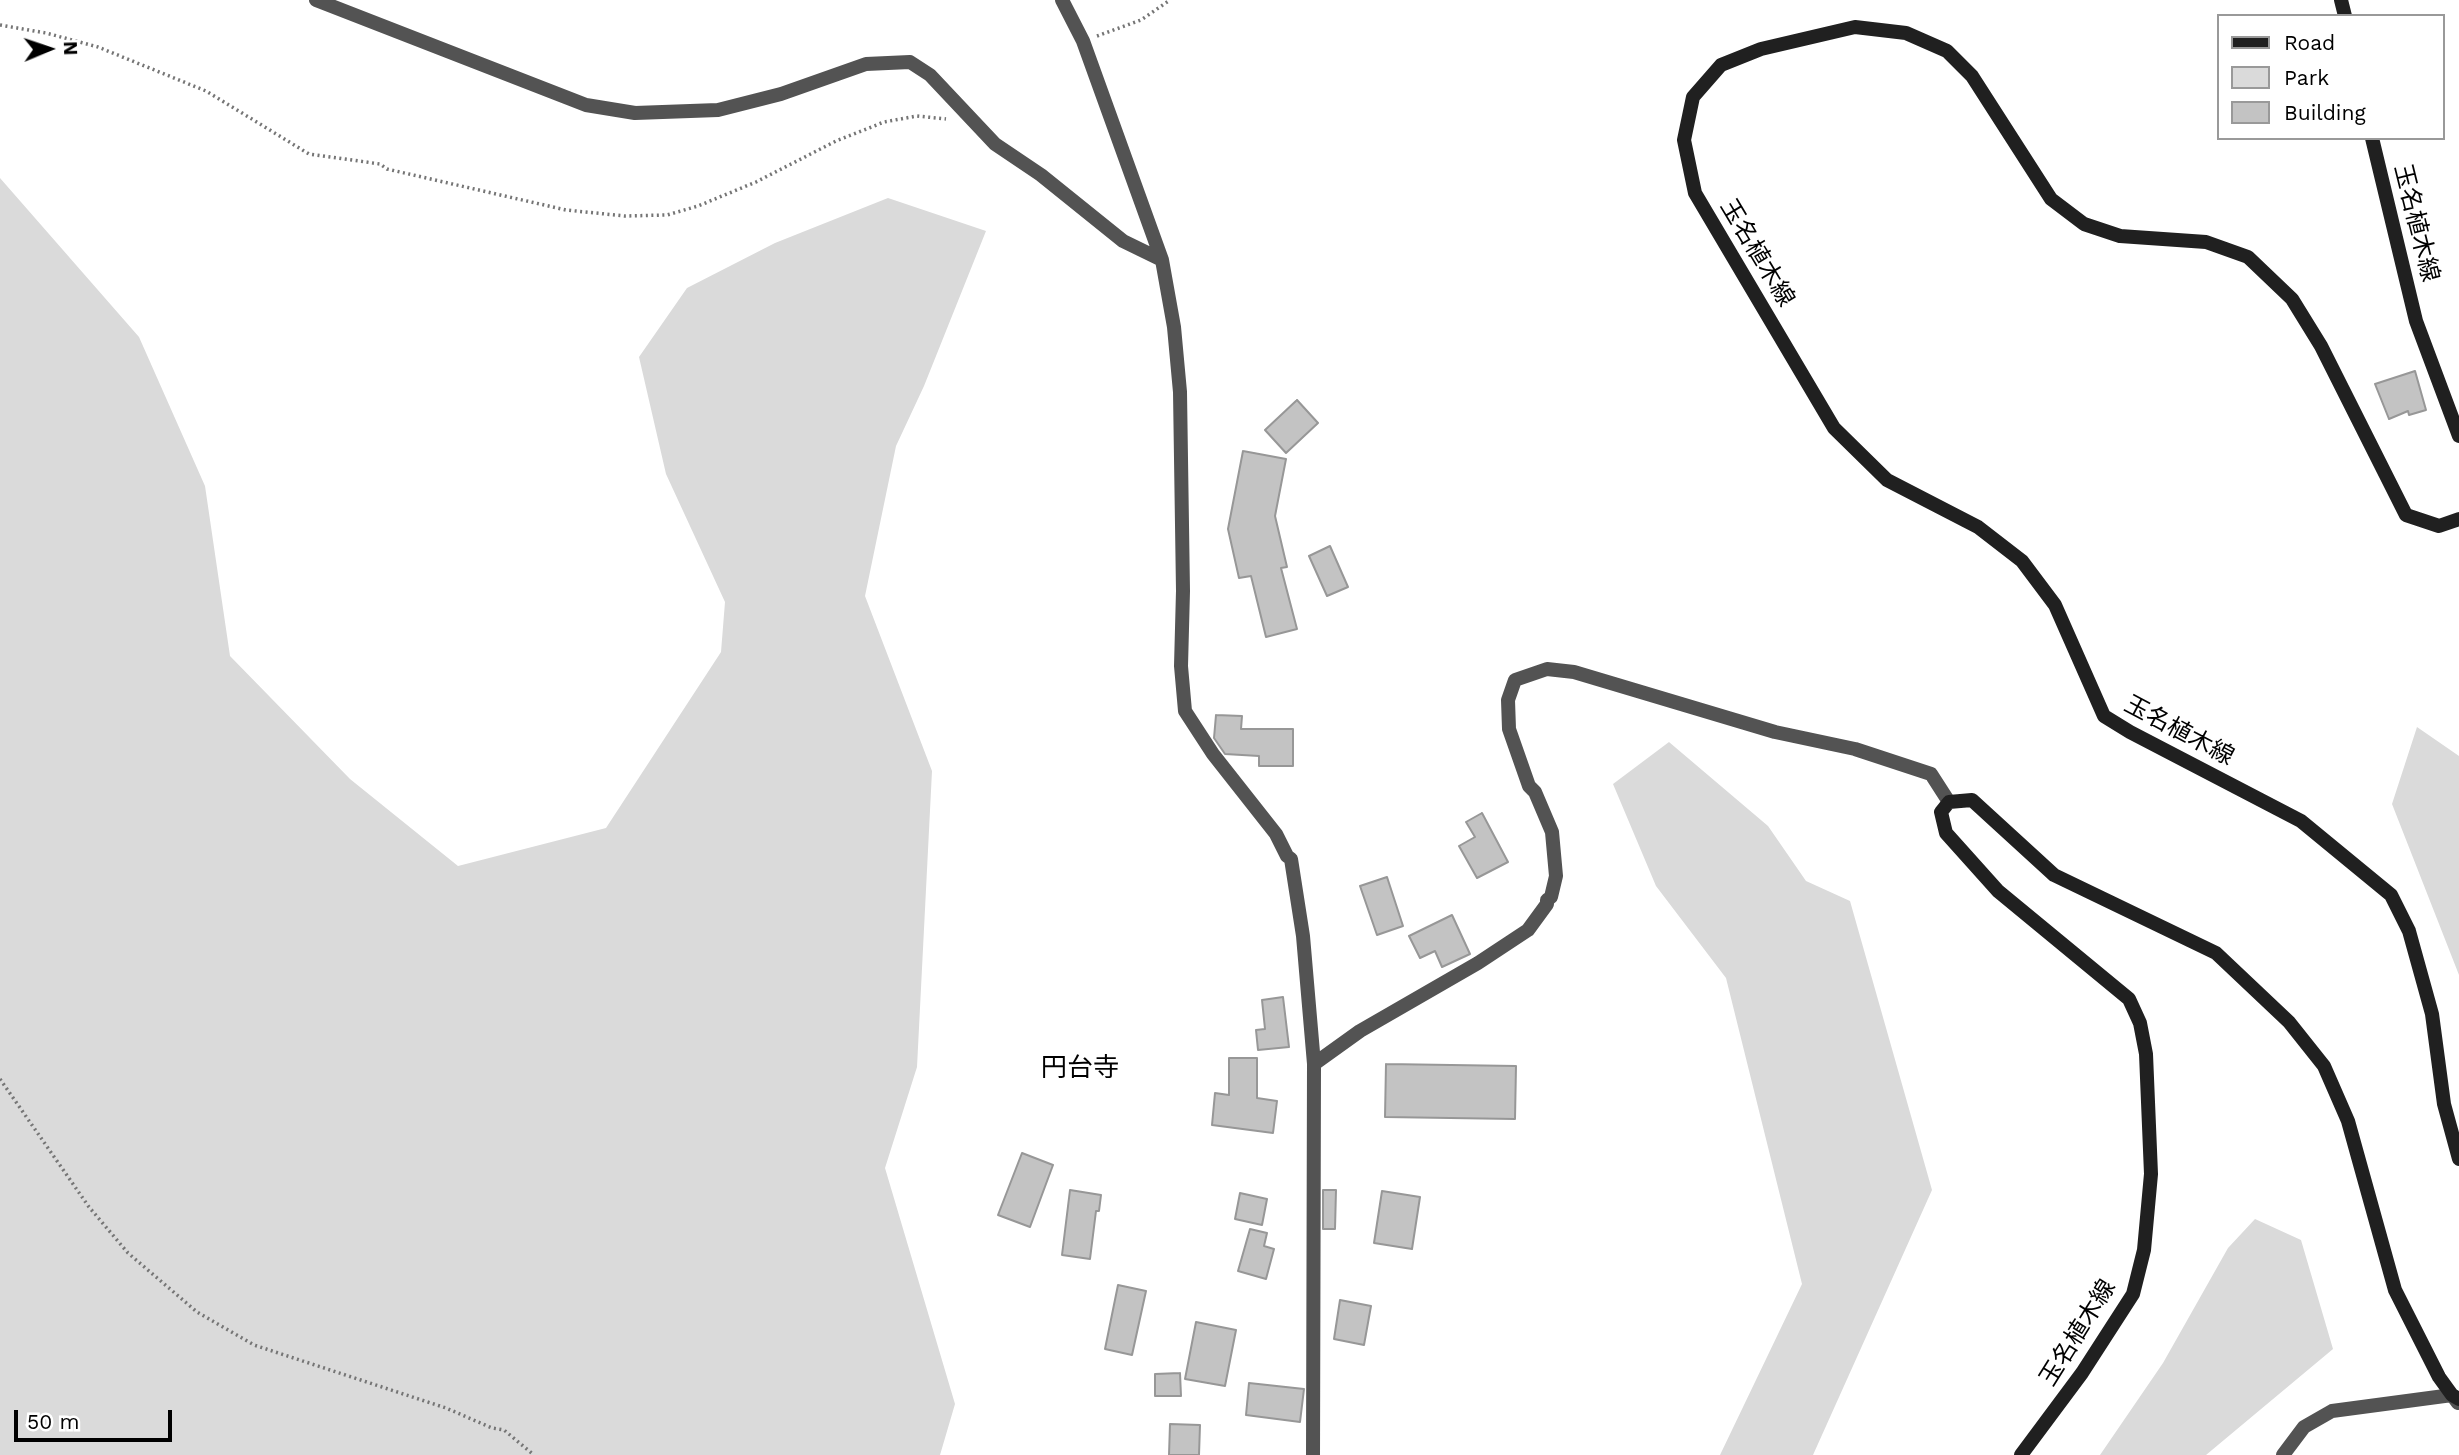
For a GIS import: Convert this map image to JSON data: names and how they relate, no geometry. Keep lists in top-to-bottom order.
{
  "streets": {
    "main road": ["玉名植木線"]
  },
  "districts": ["円台寺"],
  "legend": ["Road", "Park", "Building"],
  "scale_bar": "50 m",
  "north": "right"
}
